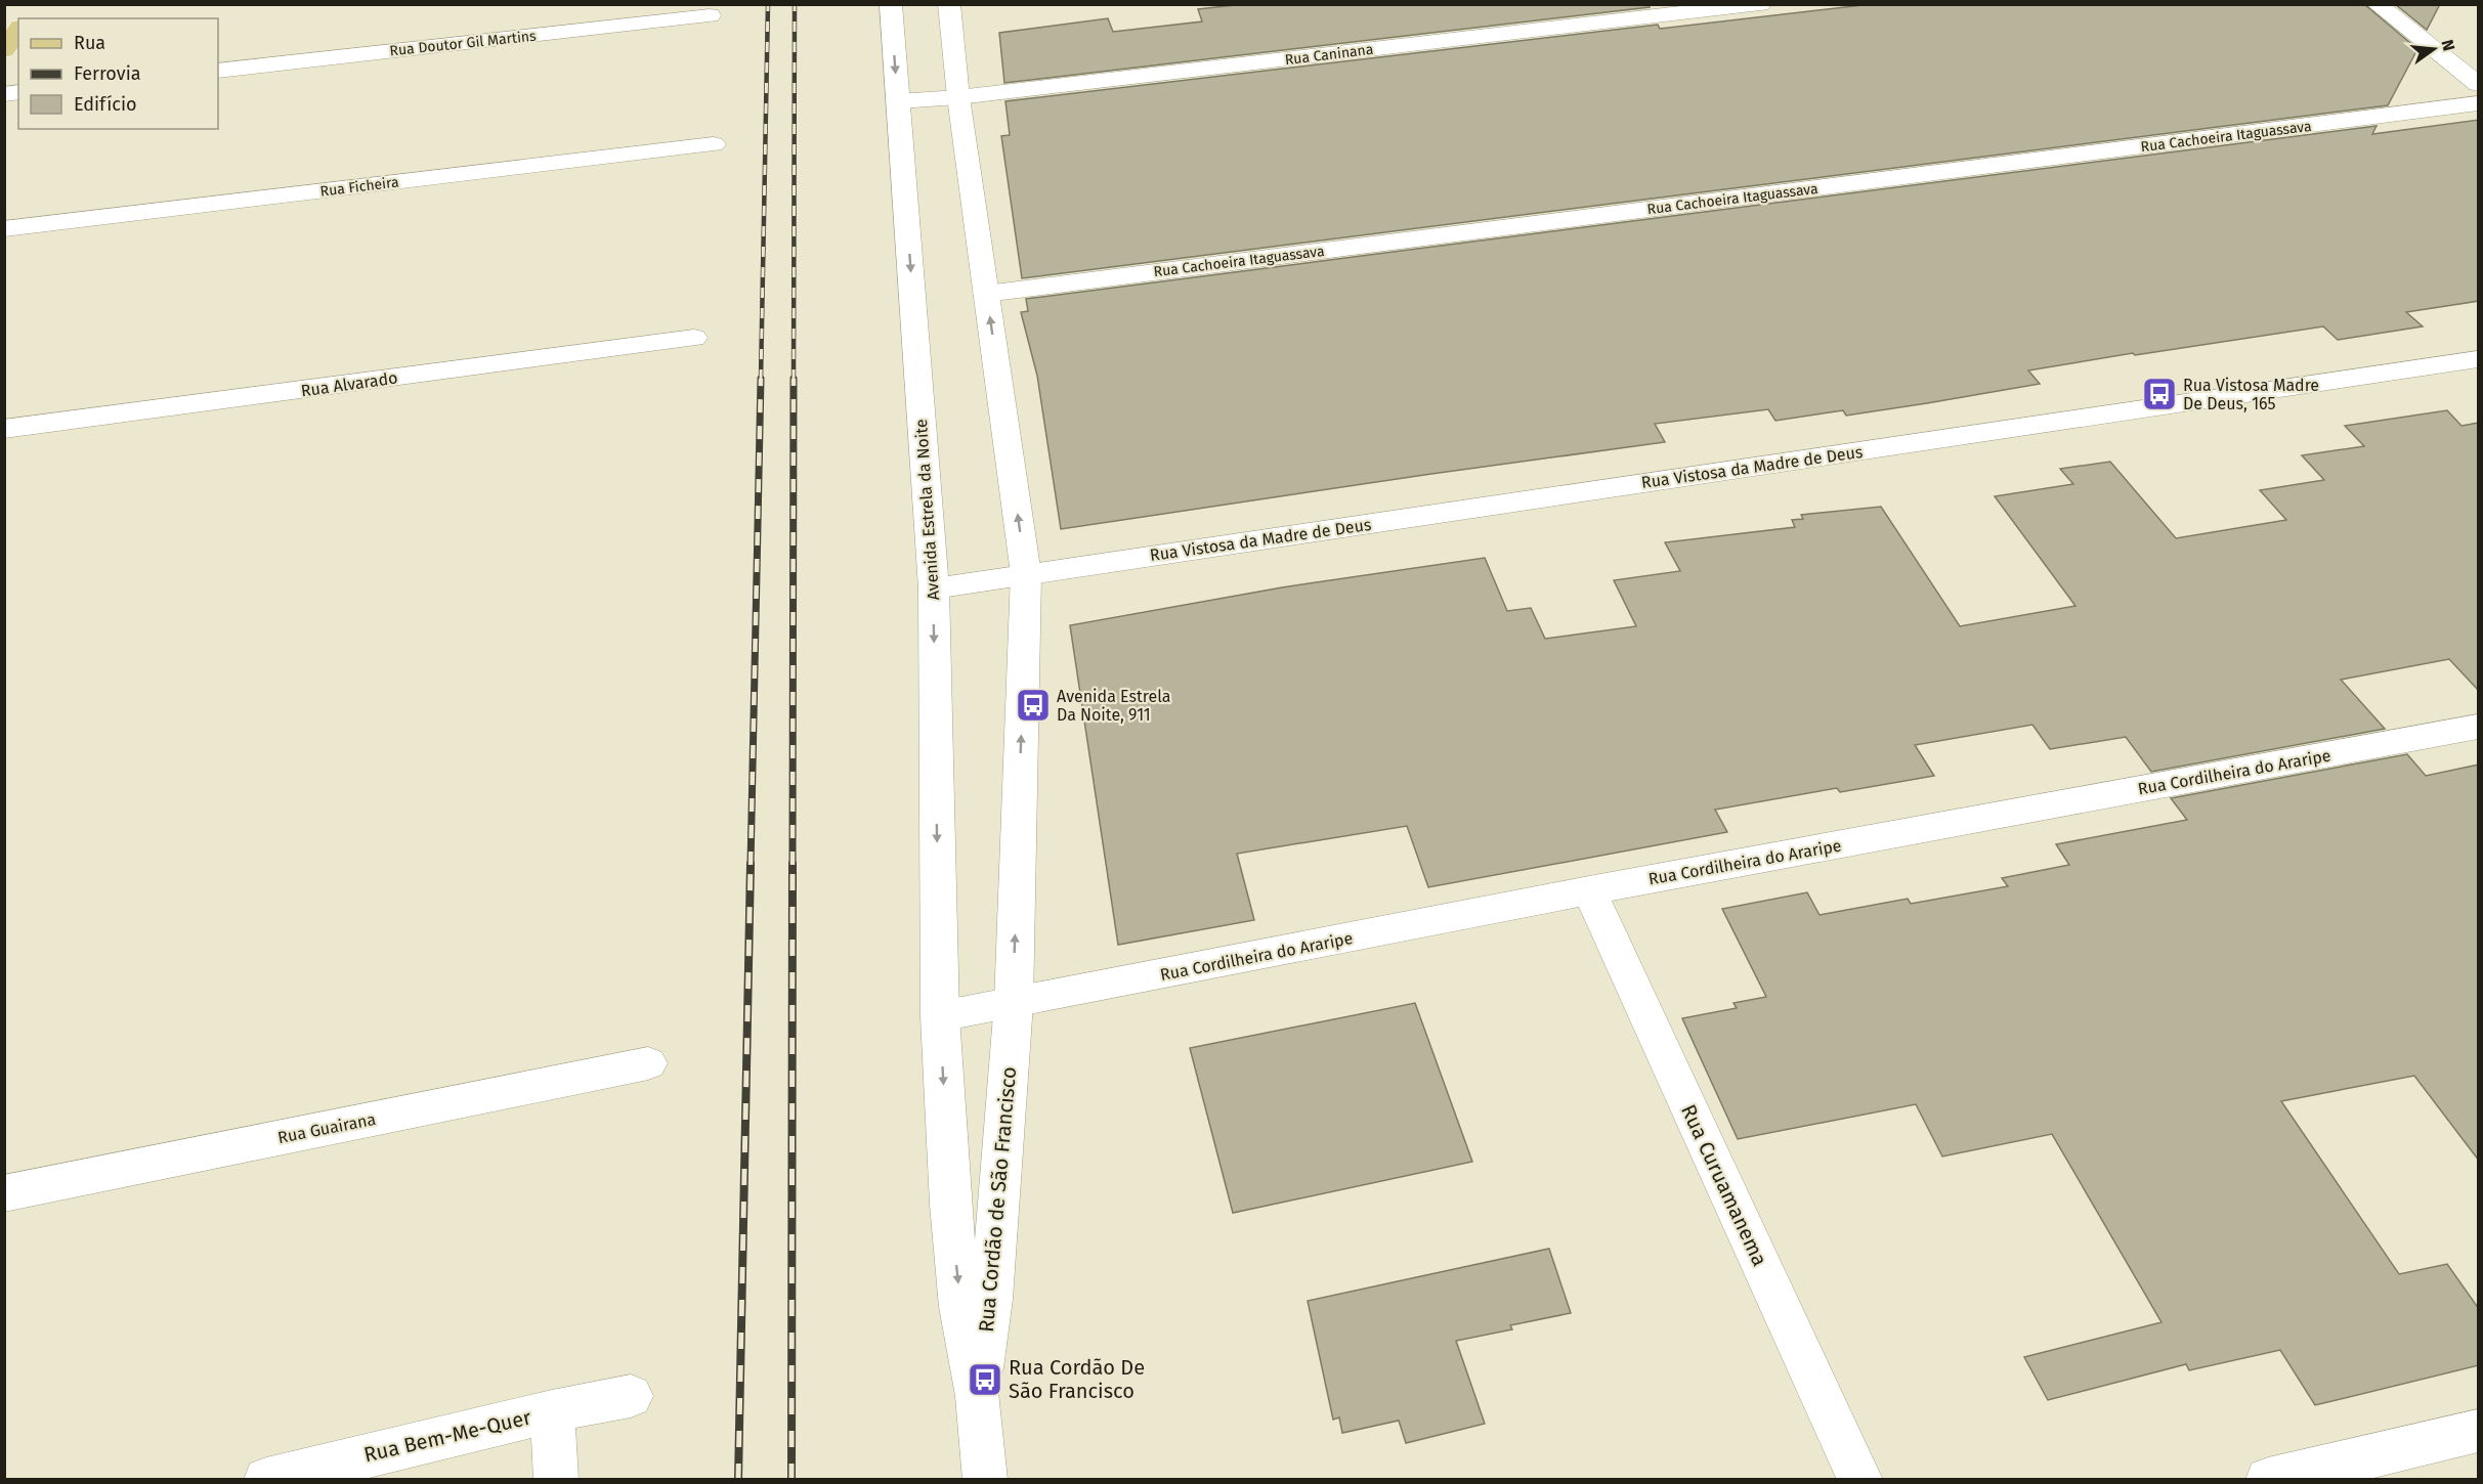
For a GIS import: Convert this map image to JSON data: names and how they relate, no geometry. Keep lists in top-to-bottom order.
{
  "streets": {
    "street": [
      "Rua Doutor Gil Martins",
      "Rua Caninana",
      "Rua Cachoeira Itaguassava",
      "Rua Ficheira",
      "Rua Alvarado",
      "Rua Vistosa da Madre de Deus",
      "Avenida Estrela da Noite",
      "Rua Cordilheira do Araripe",
      "Rua Guairana",
      "Rua Curuamanema",
      "Rua Cordão de São Francisco",
      "Rua Bem-Me-Quer"
    ]
  },
  "crossings": [
    ["Rua Caninana", "Avenida Estrela da Noite"],
    ["Rua Vistosa da Madre de Deus", "Avenida Estrela da Noite"],
    ["Avenida Estrela da Noite", "Rua Cordilheira do Araripe"],
    ["Avenida Estrela da Noite", "Rua Cordão de São Francisco"],
    ["Rua Cordilheira do Araripe", "Rua Curuamanema"],
    ["Rua Cordilheira do Araripe", "Rua Cordão de São Francisco"]
  ],
  "places": {
    "bus stop": ["Rua Vistosa Madre De Deus, 165", "Avenida Estrela Da Noite, 911", "Rua Cordão De São Francisco"]
  },
  "legend": ["Rua", "Ferrovia", "Edifício"],
  "north": "right"
}
